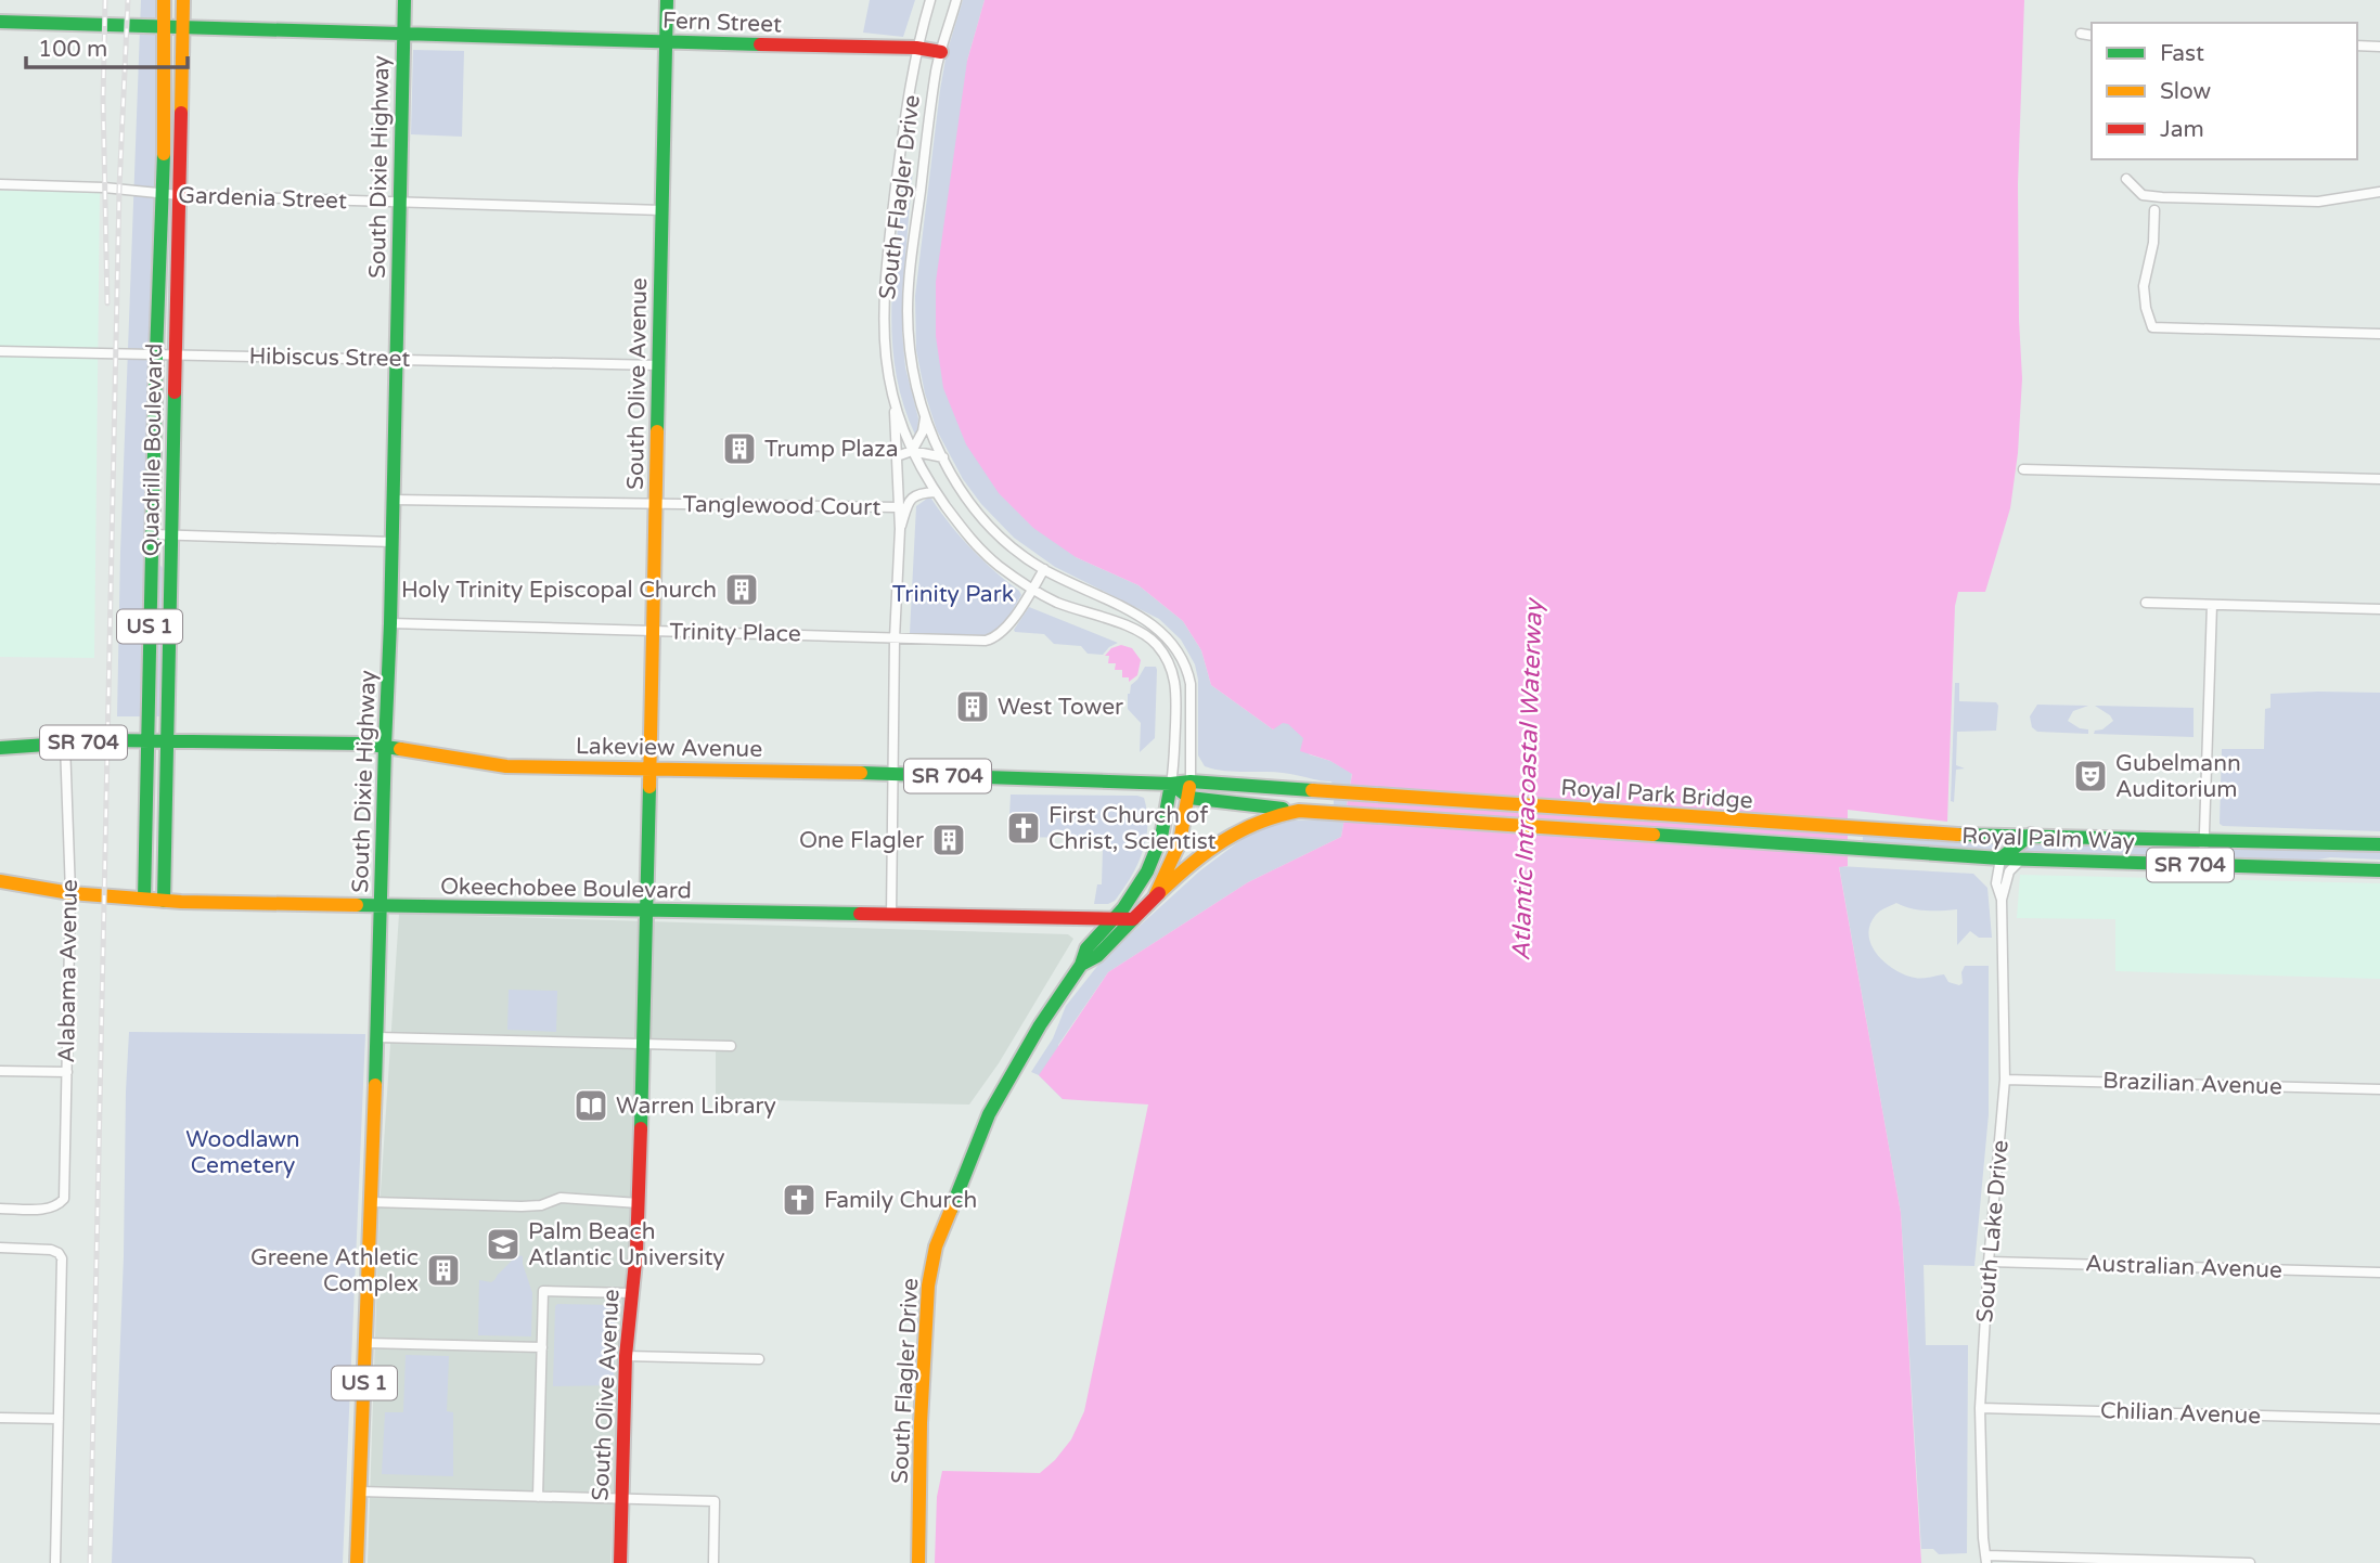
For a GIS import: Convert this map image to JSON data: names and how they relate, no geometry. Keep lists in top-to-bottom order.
{
  "streets": {
    "main road": [
      "Fern Street",
      "South Dixie Highway",
      "South Flagler Drive",
      "South Olive Avenue",
      "Quadrille Boulevard",
      "US 1",
      "SR 704",
      "Lakeview Avenue",
      "Royal Park Bridge",
      "Royal Palm Way",
      "Okeechobee Boulevard"
    ],
    "street": [
      "Gardenia Street",
      "Hibiscus Street",
      "Tanglewood Court",
      "Trinity Place",
      "Alabama Avenue",
      "Brazilian Avenue",
      "South Lake Drive",
      "Australian Avenue",
      "Chilian Avenue"
    ]
  },
  "crossings": [
    ["Fern Street", "South Dixie Highway"],
    ["Fern Street", "South Flagler Drive"],
    ["Fern Street", "South Olive Avenue"],
    ["Fern Street", "Quadrille Boulevard"],
    ["South Dixie Highway", "Gardenia Street"],
    ["South Dixie Highway", "Hibiscus Street"],
    ["South Dixie Highway", "Tanglewood Court"],
    ["South Dixie Highway", "Trinity Place"],
    ["South Dixie Highway", "Lakeview Avenue"],
    ["South Dixie Highway", "Okeechobee Boulevard"],
    ["South Flagler Drive", "Trinity Place"],
    ["South Flagler Drive", "SR 704"],
    ["South Flagler Drive", "Lakeview Avenue"],
    ["South Flagler Drive", "Okeechobee Boulevard"],
    ["Gardenia Street", "South Olive Avenue"],
    ["Gardenia Street", "Quadrille Boulevard"],
    ["Hibiscus Street", "South Olive Avenue"],
    ["Hibiscus Street", "Quadrille Boulevard"],
    ["South Olive Avenue", "Tanglewood Court"],
    ["South Olive Avenue", "Trinity Place"],
    ["South Olive Avenue", "Lakeview Avenue"],
    ["South Olive Avenue", "Okeechobee Boulevard"],
    ["Quadrille Boulevard", "SR 704"],
    ["Quadrille Boulevard", "Lakeview Avenue"],
    ["Quadrille Boulevard", "Okeechobee Boulevard"],
    ["SR 704", "Lakeview Avenue"],
    ["SR 704", "Royal Park Bridge"],
    ["SR 704", "Alabama Avenue"],
    ["Lakeview Avenue", "Royal Park Bridge"],
    ["Royal Park Bridge", "Royal Palm Way"],
    ["Royal Palm Way", "South Lake Drive"],
    ["Okeechobee Boulevard", "Alabama Avenue"],
    ["Brazilian Avenue", "South Lake Drive"],
    ["South Lake Drive", "Australian Avenue"],
    ["South Lake Drive", "Chilian Avenue"]
  ],
  "water": ["Atlantic Intracoastal Waterway"],
  "parks": ["Trinity Park", "Woodlawn Cemetery"],
  "places": {
    "building": [
      "Trump Plaza",
      "Holy Trinity Episcopal Church",
      "West Tower",
      "One Flagler",
      "Greene Athletic Complex"
    ],
    "theatre": ["Gubelmann Auditorium"],
    "church": ["First Church of Christ, Scientist", "Family Church"],
    "library": ["Warren Library"],
    "school or university": ["Palm Beach Atlantic University"]
  },
  "legend": ["Fast", "Slow", "Jam"],
  "scale_bar": "100 m"
}
